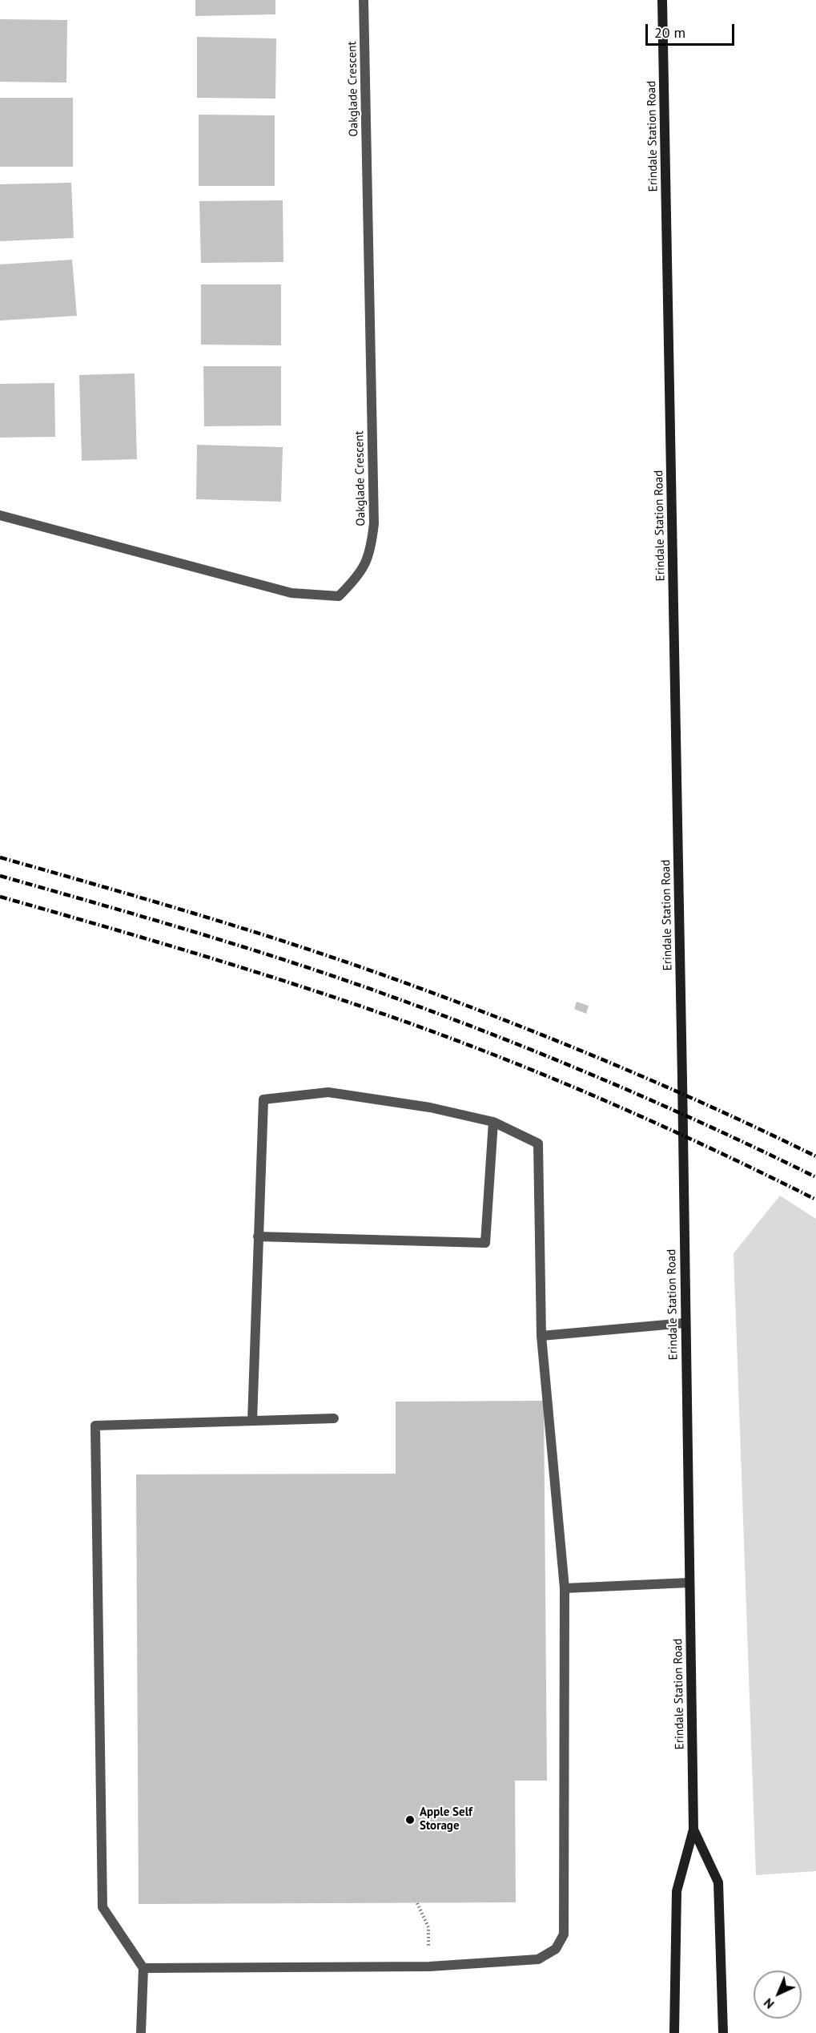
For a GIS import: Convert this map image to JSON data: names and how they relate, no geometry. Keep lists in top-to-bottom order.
{
  "streets": {
    "street": ["Oakglade Crescent", "Erindale Station Road"]
  },
  "places": ["Apple Self Storage"],
  "scale_bar": "20 m",
  "north": "bottom left"
}
